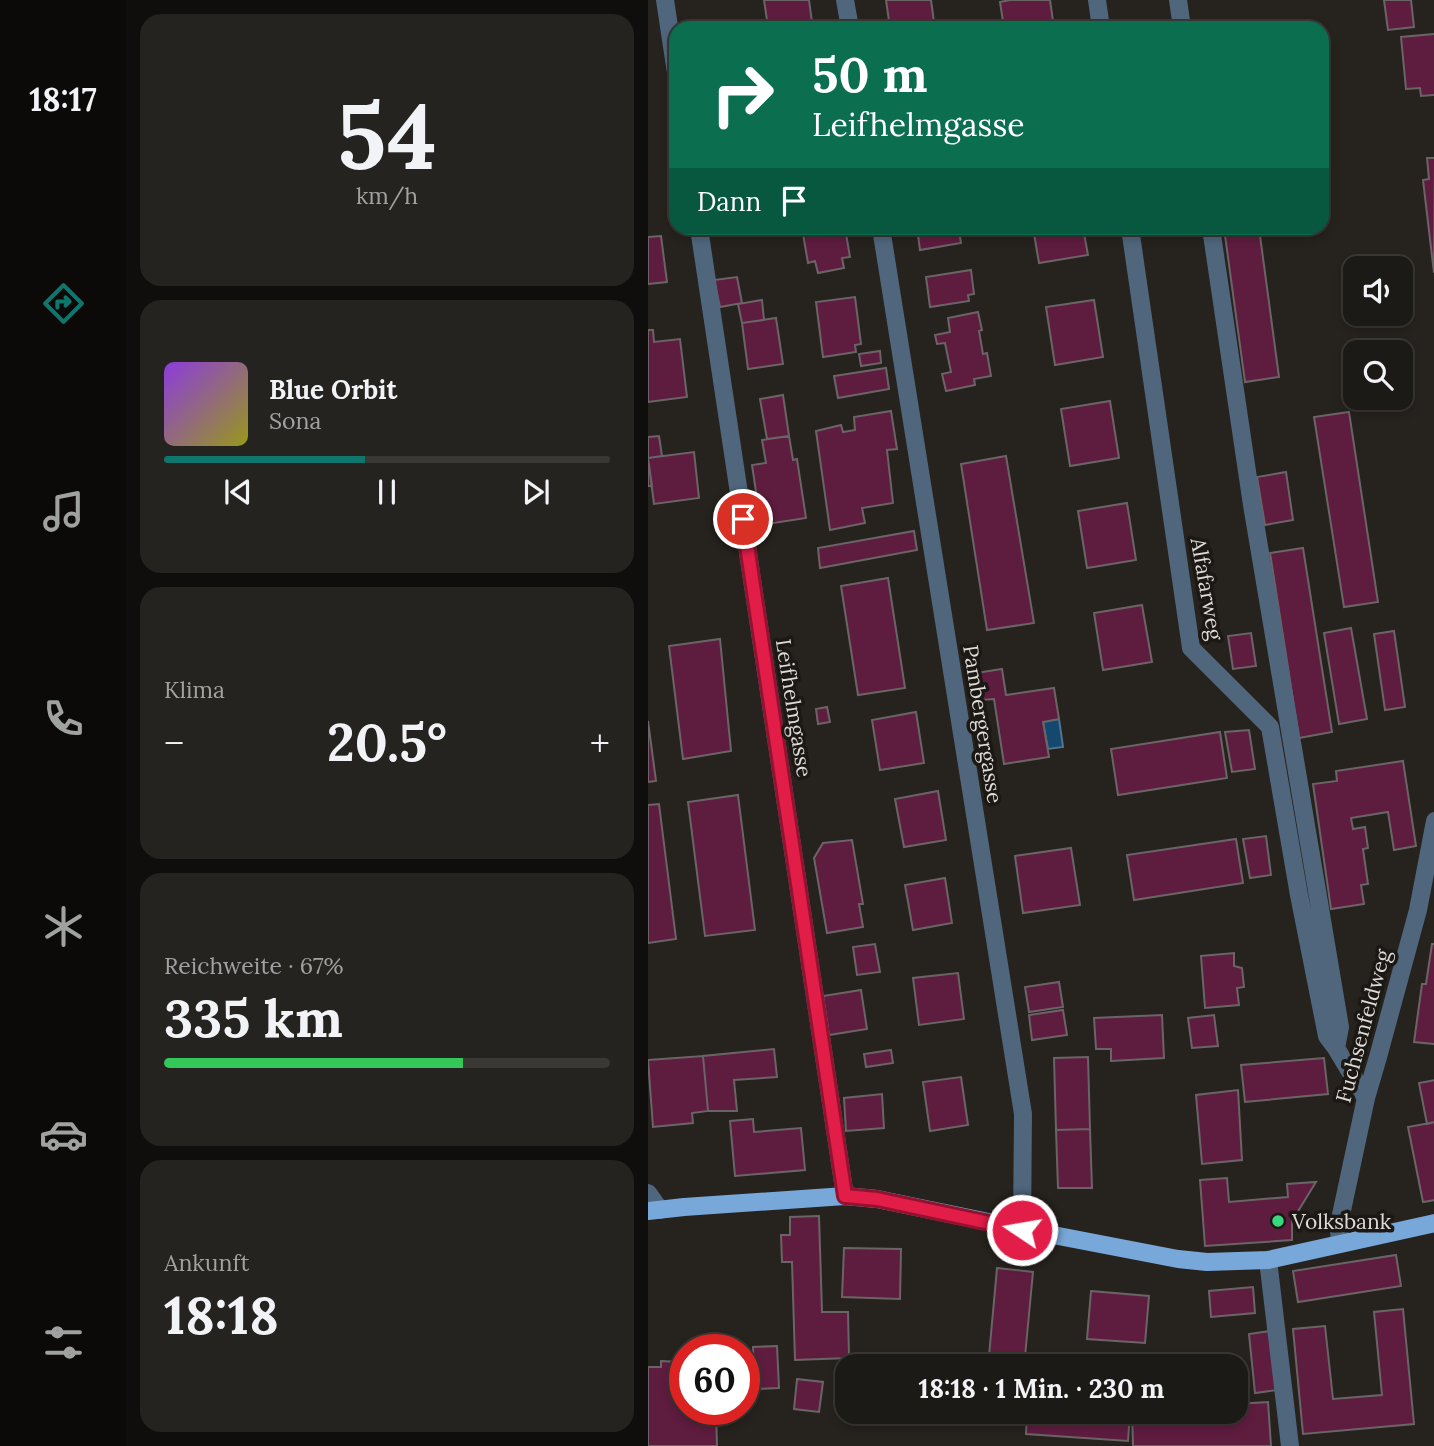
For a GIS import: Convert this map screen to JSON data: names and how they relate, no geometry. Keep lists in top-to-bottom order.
{
  "streets": {
    "street": [
      "Alfafarweg",
      "Leifhelmgasse",
      "Pambergergasse",
      "Fuchsenfeldweg"
    ]
  },
  "crossings": [
    ["Alfafarweg", "Fuchsenfeldweg"]
  ],
  "places": ["Volksbank"],
  "page": {
    "tabs": "18:17",
    "tile": [
      ["54", "km/h"],
      "Klima",
      ["Reichweite · 67%", "335 km"],
      ["Ankunft", "18:18"]
    ],
    "turn": ["50 m", "Leifhelmgasse"],
    "then": "Dann",
    "song": ["Blue Orbit", "Sona"],
    "heat": ["−", "20.5°", "+"],
    "limit": "60",
    "trip": "18:18 · 1 Min. · 230 m"
  }
}
